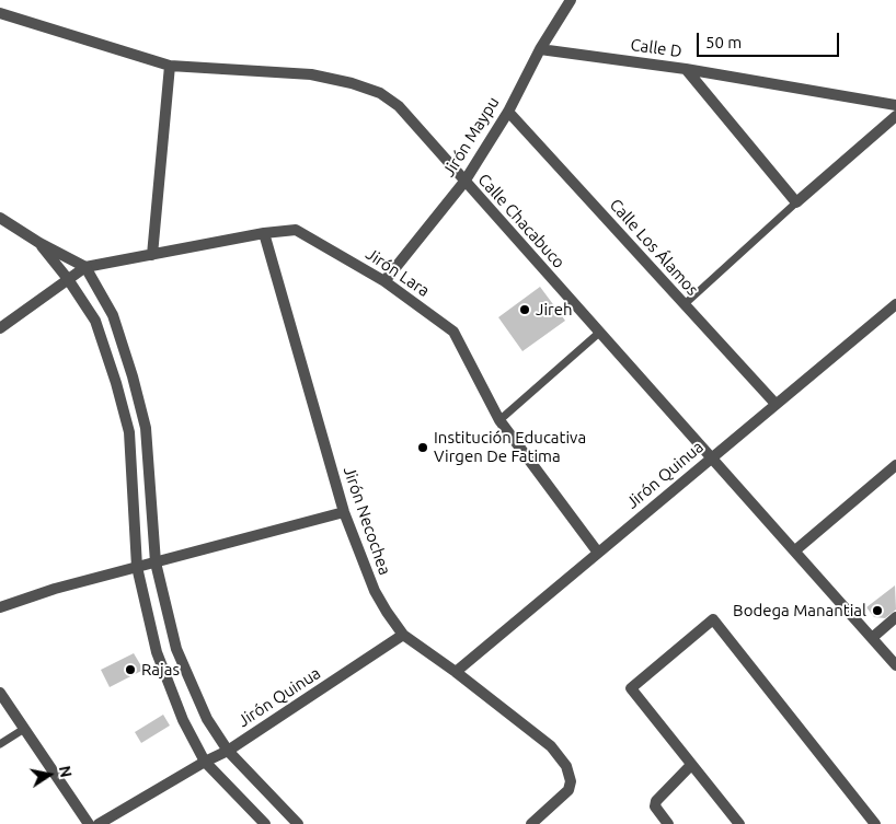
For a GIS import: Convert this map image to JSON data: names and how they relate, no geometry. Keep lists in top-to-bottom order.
{
  "streets": {
    "street": [
      "Calle D",
      "Jirón Maypu",
      "Calle Chacabuco",
      "Calle Los Álamos",
      "Jirón Lara",
      "Jirón Quinua",
      "Jirón Necochea"
    ]
  },
  "crossings": [
    ["Calle D", "Jirón Maypu"],
    ["Jirón Maypu", "Calle Chacabuco"],
    ["Jirón Maypu", "Calle Los Álamos"],
    ["Jirón Maypu", "Jirón Lara"],
    ["Calle Chacabuco", "Jirón Quinua"],
    ["Calle Los Álamos", "Jirón Quinua"],
    ["Jirón Lara", "Jirón Quinua"],
    ["Jirón Lara", "Jirón Necochea"],
    ["Jirón Quinua", "Jirón Necochea"]
  ],
  "places": [
    "Jireh",
    "Institución Educativa Virgen De Fatima",
    "Bodega Manantial",
    "Rajas"
  ],
  "scale_bar": "50 m",
  "north": "right"
}
